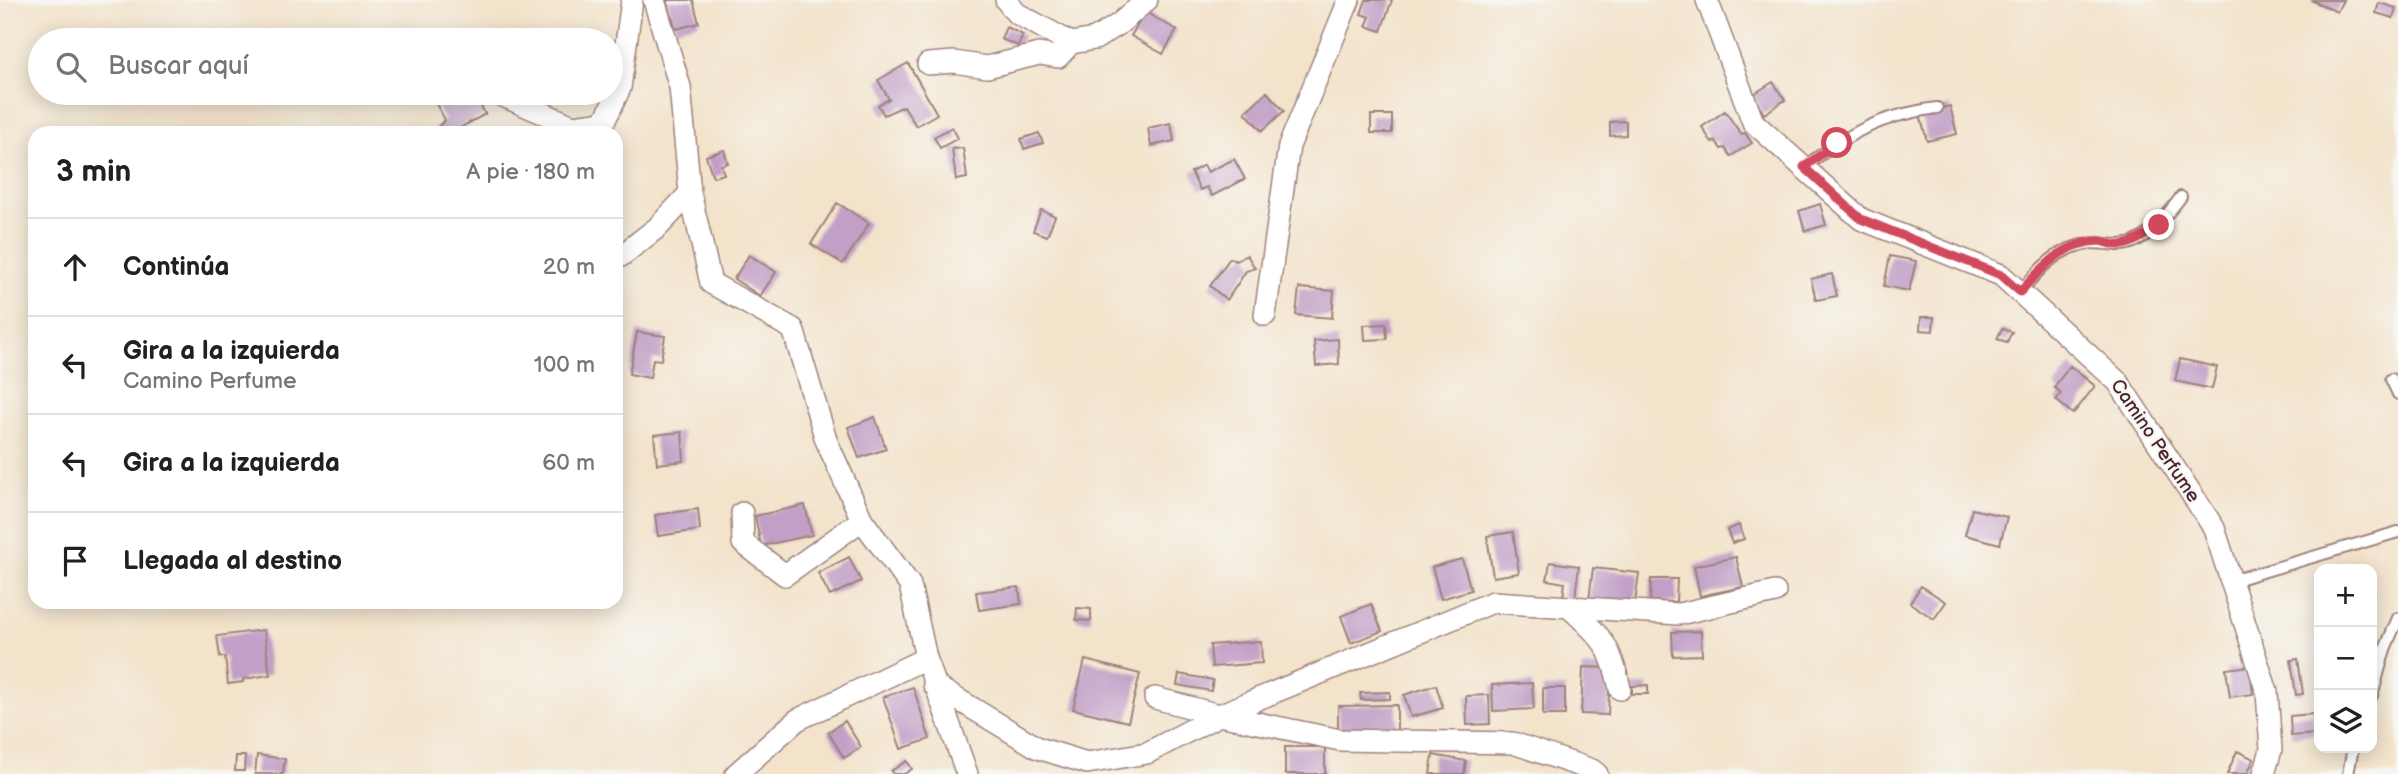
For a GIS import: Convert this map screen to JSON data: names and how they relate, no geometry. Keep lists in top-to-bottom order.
{
  "streets": {
    "street": ["Camino Perfume"]
  },
  "page": {
    "search": "Buscar aquí",
    "heading": ["3 min", "A pie · 180 m"],
    "list": [
      ["Continúa", "20 m"],
      ["Gira a la izquierda", "Camino Perfume", "100 m"],
      ["Gira a la izquierda", "60 m"],
      "Llegada al destino"
    ],
    "map_buttons": ["+", "−"]
  }
}
